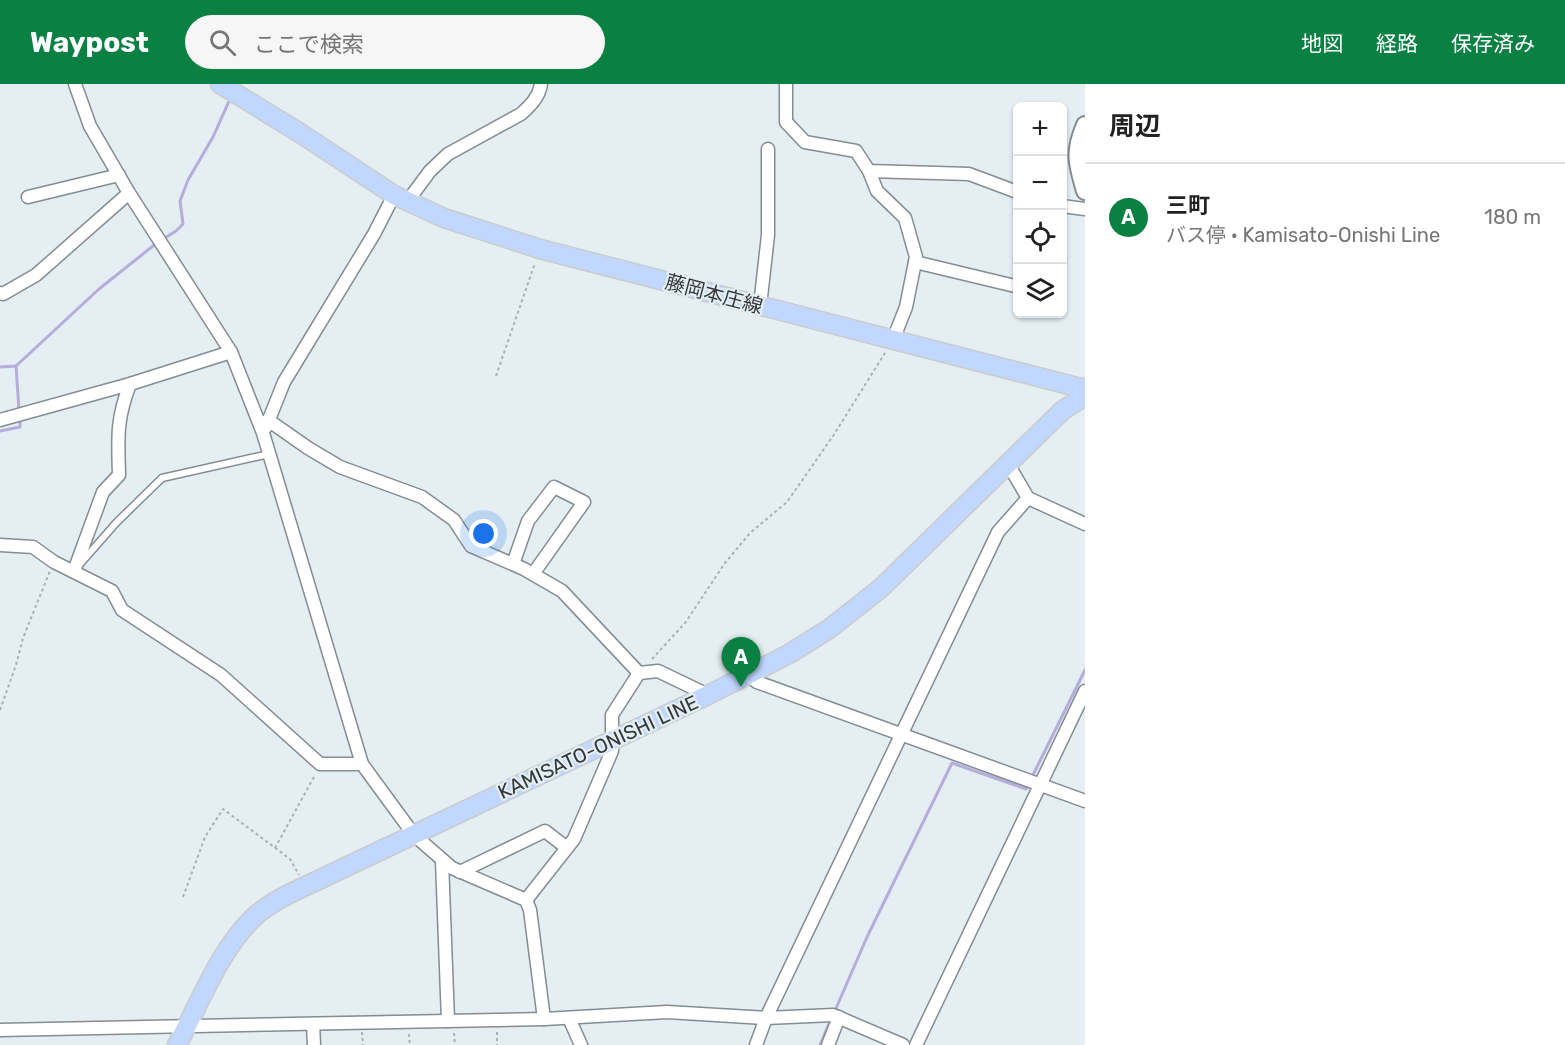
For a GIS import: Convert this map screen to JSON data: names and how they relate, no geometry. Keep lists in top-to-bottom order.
{
  "streets": {
    "main road": ["藤岡本庄線", "KAMISATO-ONISHI LINE"]
  },
  "page": {
    "header": "Waypost",
    "search": "ここで検索",
    "nav": ["地図", "経路", "保存済み"],
    "heading": "周辺",
    "map_buttons": ["+", "−"],
    "list": [
      {
        "mark": "A",
        "name": "三町",
        "note": "バス停 · Kamisato-Onishi Line",
        "value": "180 m"
      }
    ],
    "pins": "A"
  }
}
